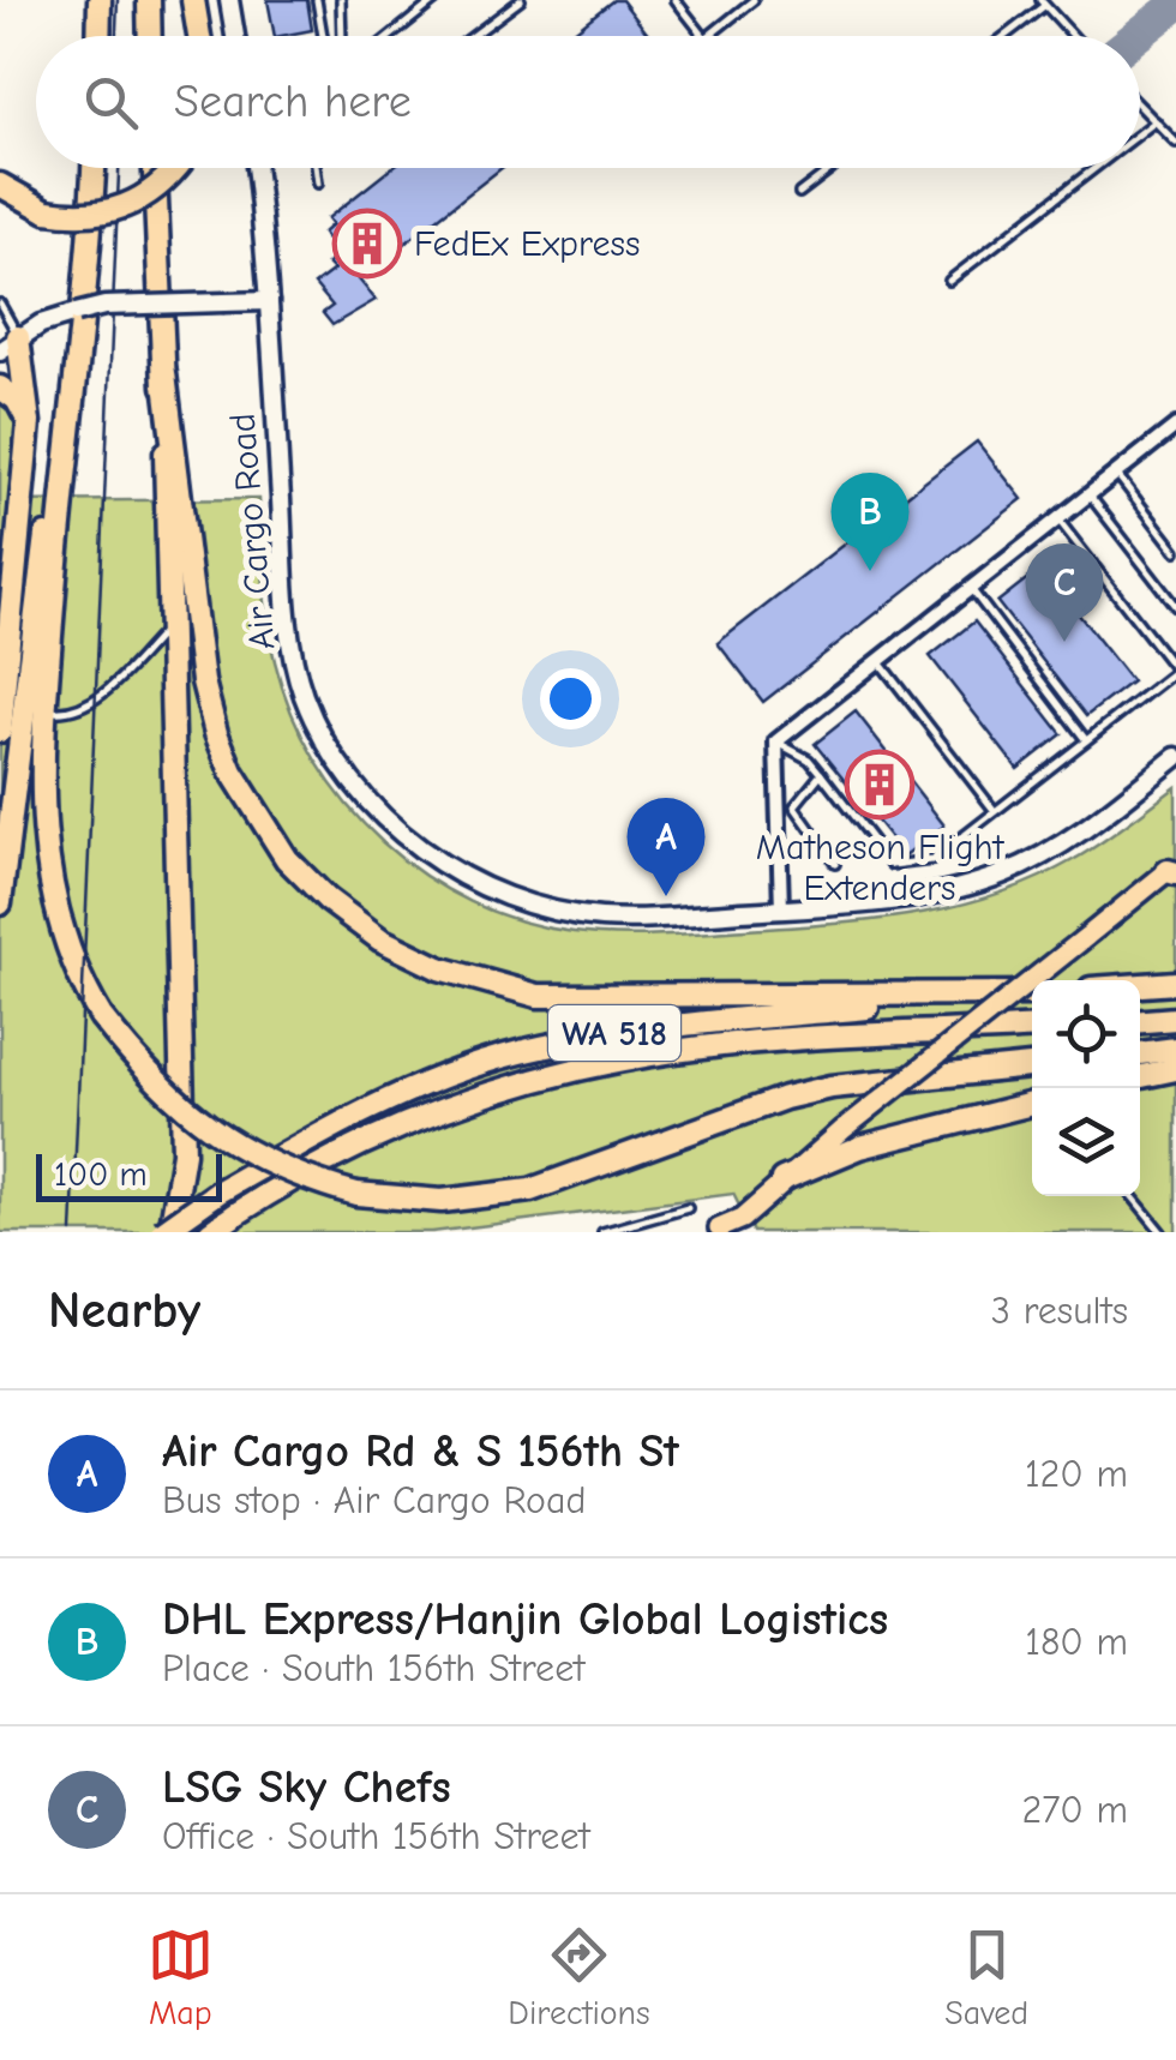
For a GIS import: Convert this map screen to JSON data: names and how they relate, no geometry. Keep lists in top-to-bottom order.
{
  "streets": {
    "highway": ["WA 518"],
    "street": ["Air Cargo Road"]
  },
  "places": {
    "building": ["FedEx Express", "Matheson Flight Extenders"]
  },
  "scale_bar": "100 m",
  "page": {
    "search": "Search here",
    "pins": ["B", "C", "A"],
    "scale": "100 m",
    "heading": ["Nearby", "3 results"],
    "list": [
      {
        "mark": "A",
        "name": "Air Cargo Rd & S 156th St",
        "note": "Bus stop · Air Cargo Road",
        "value": "120 m"
      },
      {
        "mark": "B",
        "name": "DHL Express/Hanjin Global Logistics",
        "note": "Place · South 156th Street",
        "value": "180 m"
      },
      {
        "mark": "C",
        "name": "LSG Sky Chefs",
        "note": "Office · South 156th Street",
        "value": "270 m"
      }
    ],
    "nav": ["Map", "Directions", "Saved"]
  }
}
